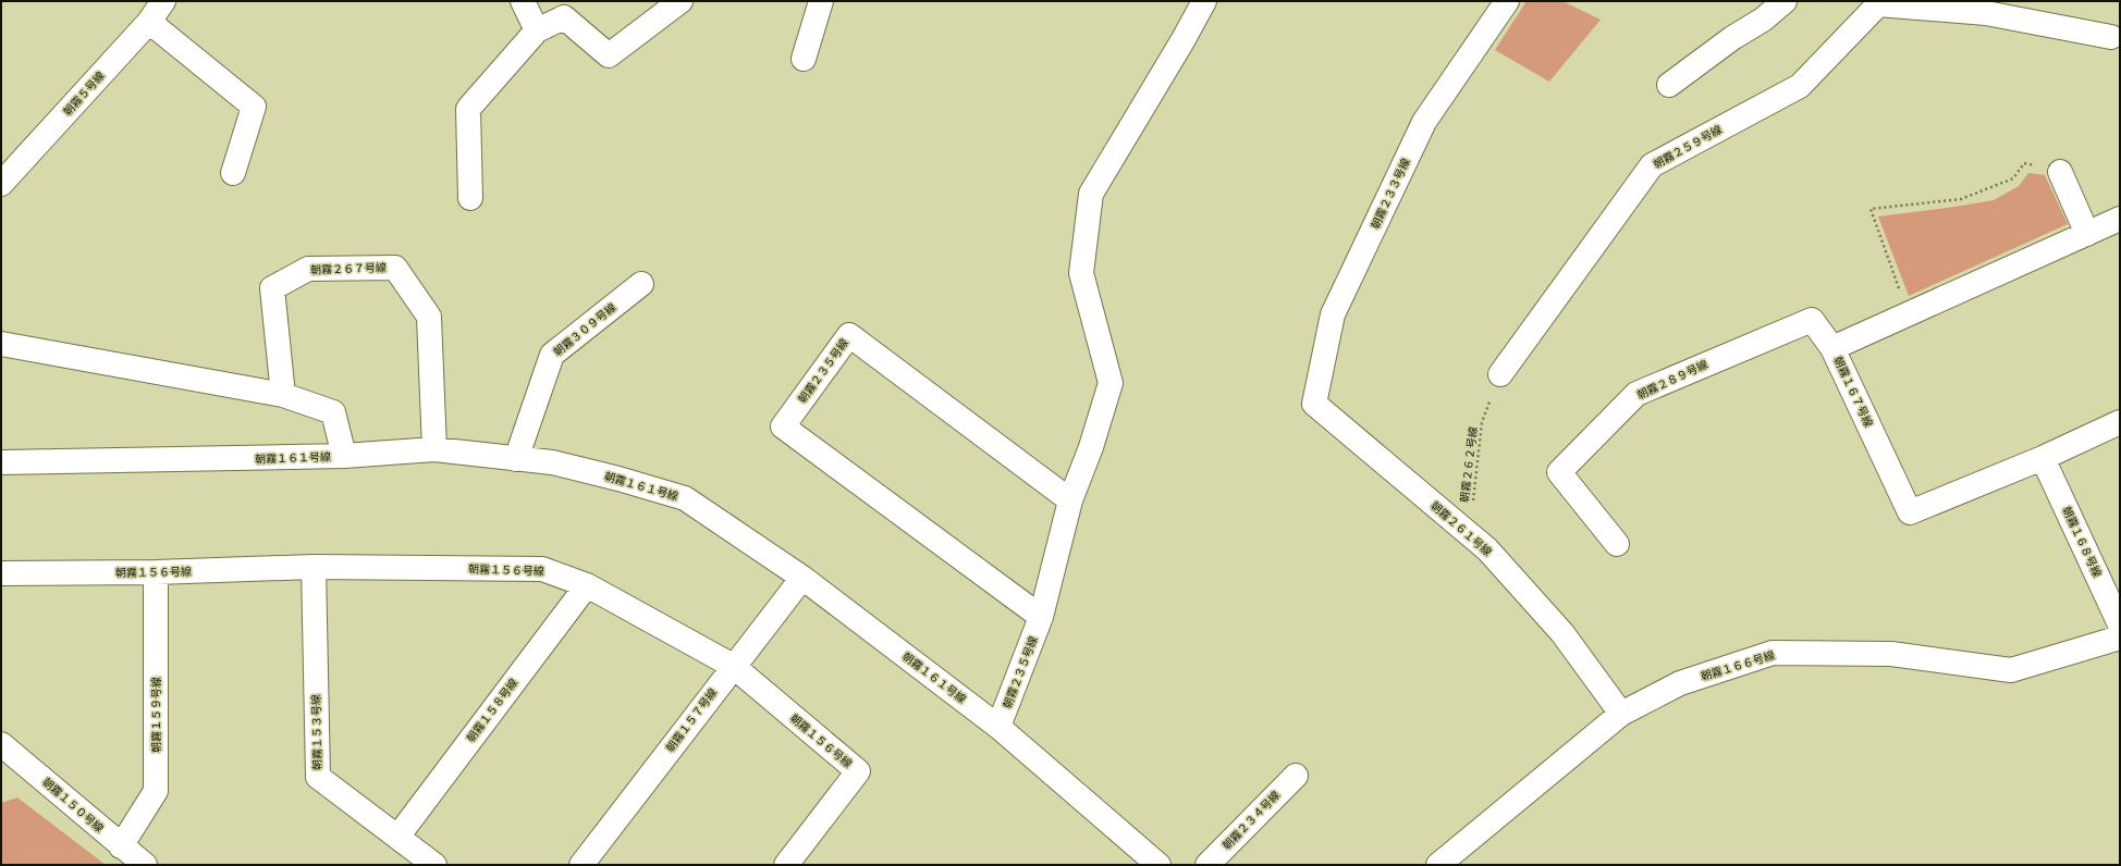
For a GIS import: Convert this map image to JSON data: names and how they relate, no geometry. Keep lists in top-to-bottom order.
{
  "streets": {
    "street": [
      "朝霧５号線",
      "朝霧２５９号線",
      "朝霧２３３号線",
      "朝霧２６７号線",
      "朝霧３０９号線",
      "朝霧２３５号線",
      "朝霧２８９号線",
      "朝霧１６７号線",
      "朝霧１６１号線",
      "朝霧２６１号線",
      "朝霧１６８号線",
      "朝霧１５６号線",
      "朝霧１６６号線",
      "朝霧１５８号線",
      "朝霧１５９号線",
      "朝霧１５７号線",
      "朝霧１５３号線",
      "朝霧１５０号線",
      "朝霧２３４号線"
    ],
    "path": ["朝霧２６２号線"]
  },
  "crossings": [
    ["朝霧２５９号線", "朝霧２６２号線"],
    ["朝霧２３３号線", "朝霧２６１号線"],
    ["朝霧２６７号線", "朝霧１６１号線"],
    ["朝霧３０９号線", "朝霧１６１号線"],
    ["朝霧２３５号線", "朝霧１６１号線"],
    ["朝霧２８９号線", "朝霧１６７号線"],
    ["朝霧１６７号線", "朝霧１６８号線"],
    ["朝霧１６１号線", "朝霧１５７号線"],
    ["朝霧２６２号線", "朝霧２６１号線"],
    ["朝霧２６１号線", "朝霧１６６号線"],
    ["朝霧１５６号線", "朝霧１５８号線"],
    ["朝霧１５６号線", "朝霧１５９号線"],
    ["朝霧１５６号線", "朝霧１５７号線"],
    ["朝霧１５６号線", "朝霧１５３号線"],
    ["朝霧１５８号線", "朝霧１５３号線"],
    ["朝霧１５９号線", "朝霧１５０号線"]
  ]
}
